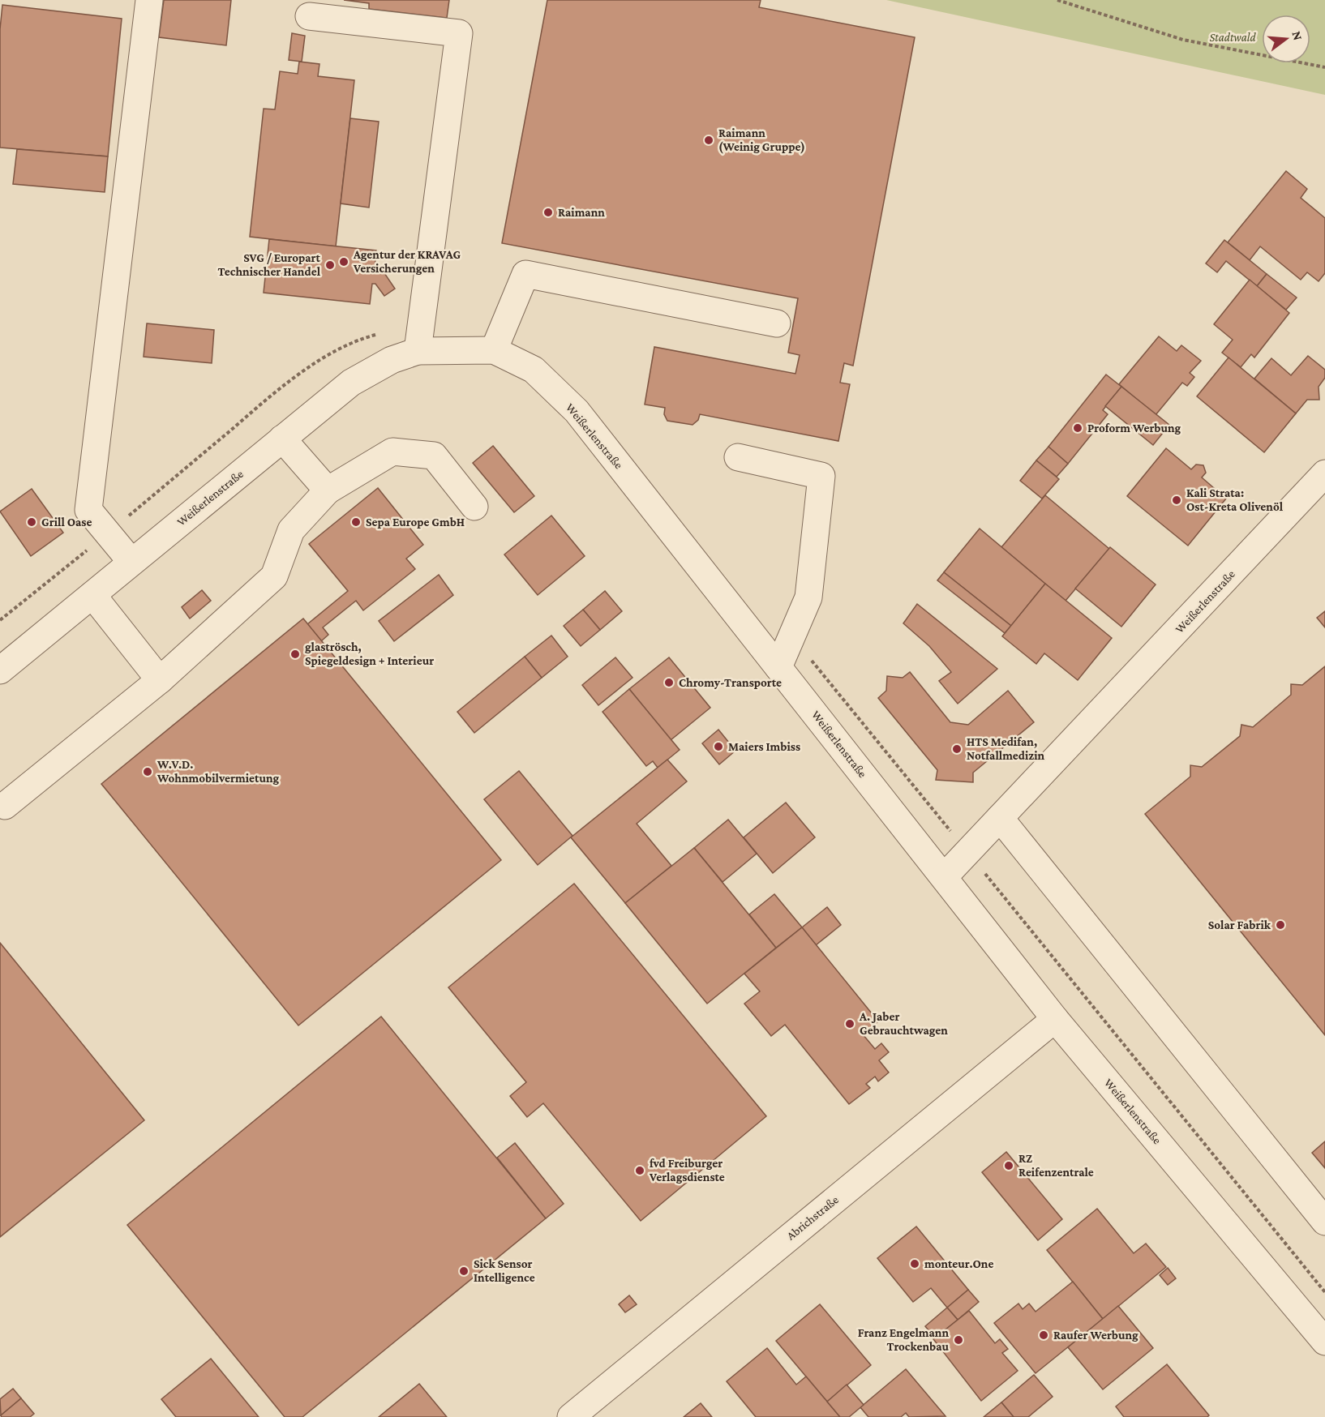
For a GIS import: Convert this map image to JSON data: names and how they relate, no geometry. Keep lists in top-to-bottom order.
{
  "streets": {
    "street": ["Weißerlenstraße", "Abrichstraße"]
  },
  "crossings": [
    ["Weißerlenstraße", "Abrichstraße"]
  ],
  "parks": ["Stadtwald"],
  "places": [
    "Raimann (Weinig Gruppe)",
    "Raimann",
    "Agentur der KRAVAG Versicherungen",
    "SVG / Europart Technischer Handel",
    "Proform Werbung",
    "Kali Strata: Ost-Kreta Olivenöl",
    "Grill Oase",
    "Sepa Europe GmbH",
    "glaströsch, Spiegeldesign + Interieur",
    "Chromy-Transporte",
    "Maiers Imbiss",
    "HTS Medifan, Notfallmedizin",
    "W.V.D. Wohnmobilvermietung",
    "Solar Fabrik",
    "A. Jaber Gebrauchtwagen",
    "RZ Reifenzentrale",
    "fvd Freiburger Verlagsdienste",
    "monteur.One",
    "Sick Sensor Intelligence",
    "Raufer Werbung",
    "Franz Engelmann Trockenbau"
  ],
  "north": "right"
}
